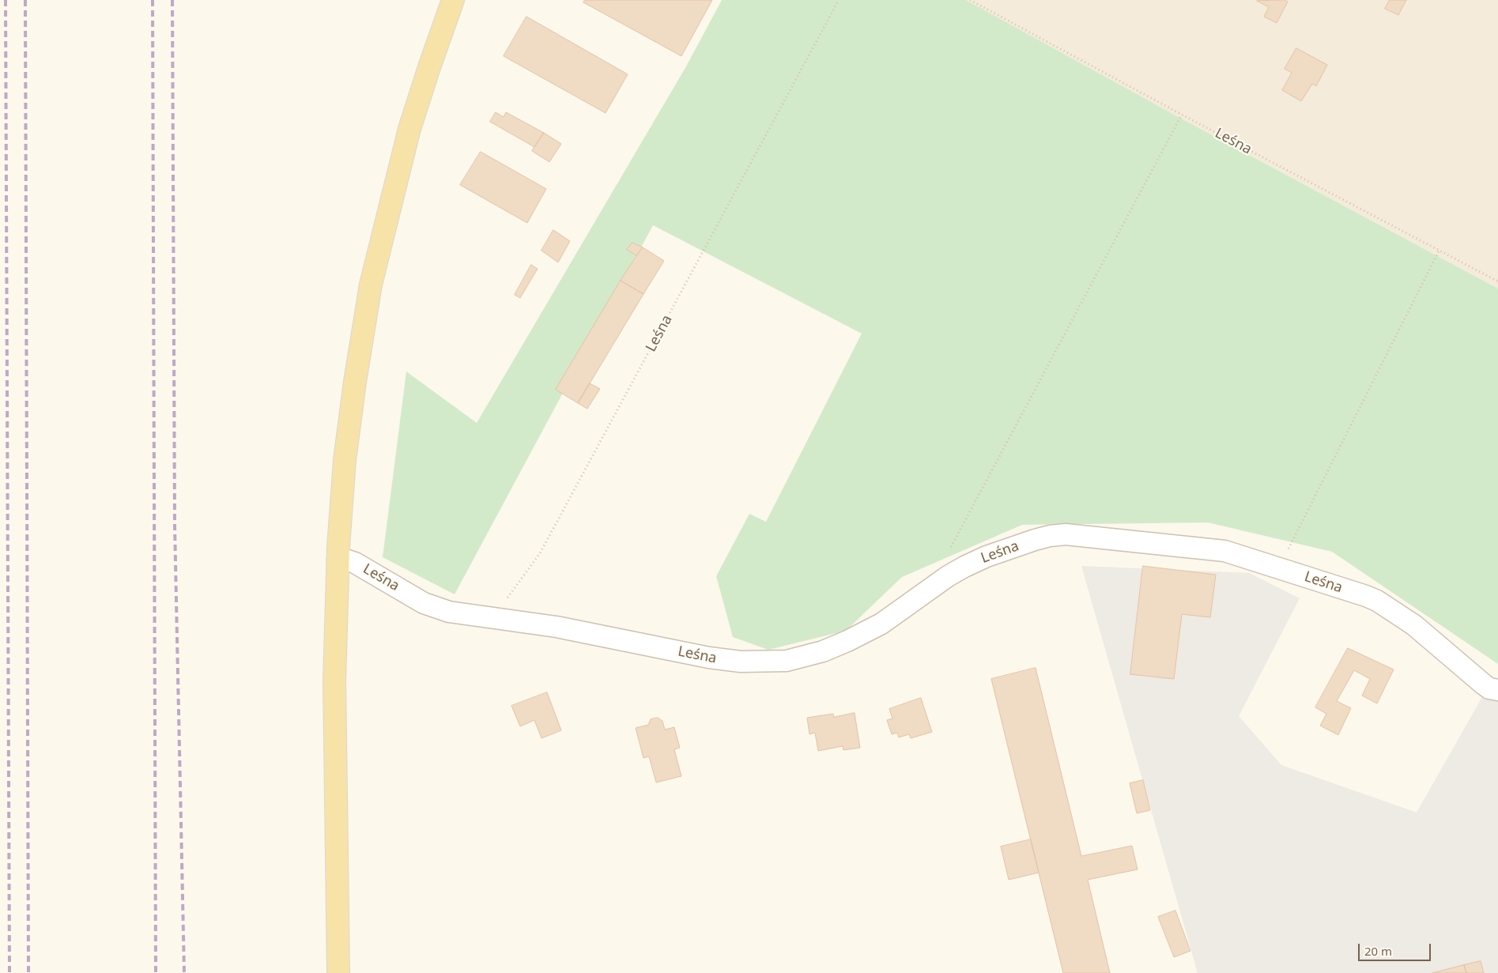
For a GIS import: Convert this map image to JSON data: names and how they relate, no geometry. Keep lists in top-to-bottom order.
{
  "streets": {
    "street": ["Leśna"]
  },
  "scale_bar": "20 m"
}
